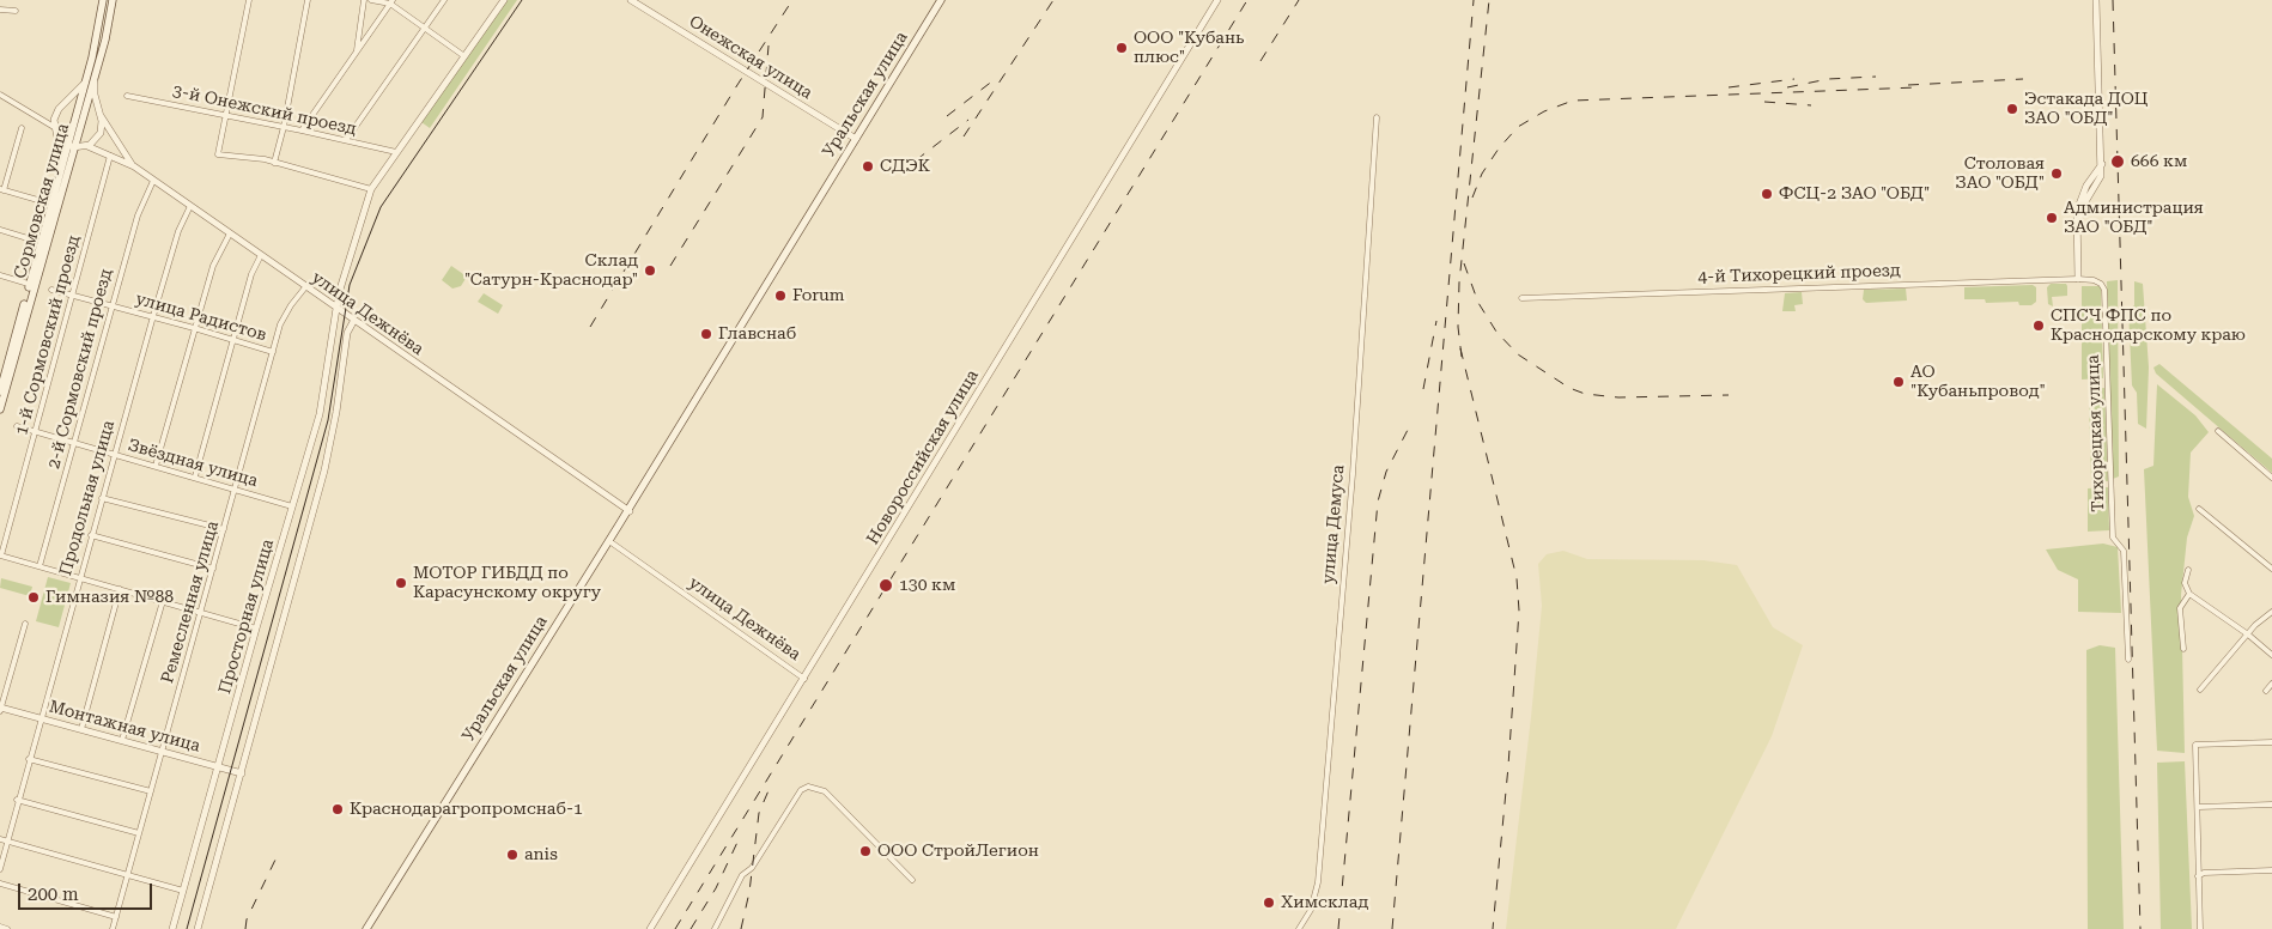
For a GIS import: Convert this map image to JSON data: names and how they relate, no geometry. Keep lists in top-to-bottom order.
{
  "streets": {
    "main road": ["Уральская улица", "Сормовская улица"],
    "street": [
      "Онежская улица",
      "3-й Онежский проезд",
      "4-й Тихорецкий проезд",
      "улица Дежнёва",
      "улица Радистов",
      "1-й Сормовский проезд",
      "2-й Сормовский проезд",
      "Тихорецкая улица",
      "Новороссийская улица",
      "Звёздная улица",
      "Продольная улица",
      "улица Демуса",
      "Ремесленная улица",
      "Просторная улица",
      "Монтажная улица"
    ]
  },
  "crossings": [
    ["Онежская улица", "Уральская улица"],
    ["Уральская улица", "улица Дежнёва"],
    ["3-й Онежский проезд", "Просторная улица"],
    ["4-й Тихорецкий проезд", "Тихорецкая улица"],
    ["улица Дежнёва", "1-й Сормовский проезд"],
    ["улица Дежнёва", "2-й Сормовский проезд"],
    ["улица Дежнёва", "Новороссийская улица"],
    ["улица Дежнёва", "Продольная улица"],
    ["улица Дежнёва", "Ремесленная улица"],
    ["улица Дежнёва", "Просторная улица"],
    ["улица Радистов", "1-й Сормовский проезд"],
    ["улица Радистов", "2-й Сормовский проезд"],
    ["улица Радистов", "Продольная улица"],
    ["улица Радистов", "Ремесленная улица"],
    ["1-й Сормовский проезд", "Звёздная улица"],
    ["2-й Сормовский проезд", "Звёздная улица"],
    ["Звёздная улица", "Продольная улица"],
    ["Звёздная улица", "Ремесленная улица"],
    ["Звёздная улица", "Просторная улица"],
    ["Продольная улица", "Монтажная улица"],
    ["Ремесленная улица", "Монтажная улица"],
    ["Просторная улица", "Монтажная улица"]
  ],
  "places": [
    "ООО \"Кубань плюс\"",
    "Эстакада ДОЦ ЗАО \"ОБД\"",
    "666 км",
    "СДЭК",
    "Столовая ЗАО \"ОБД\"",
    "ФСЦ-2 ЗАО \"ОБД\"",
    "Администрация ЗАО \"ОБД\"",
    "Склад \"Сатурн-Краснодар\"",
    "Forum",
    "СПСЧ ФПС по Краснодарскому краю",
    "Главснаб",
    "АО \"Кубаньпровод\"",
    "МОТОР ГИБДД по Карасунскому округу",
    "130 км",
    "Гимназия №88",
    "Краснодарагропромснаб-1",
    "ООО СтройЛегион",
    "anis",
    "Химсклад"
  ],
  "scale_bar": "200 m"
}
